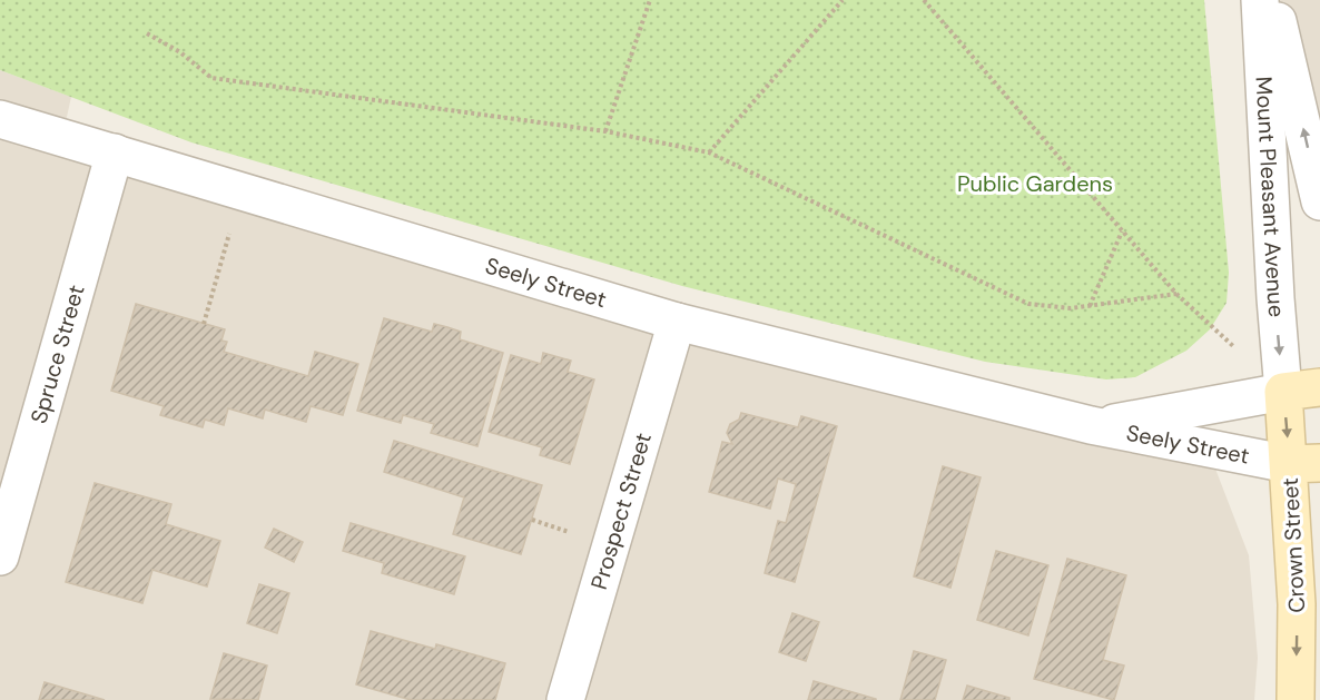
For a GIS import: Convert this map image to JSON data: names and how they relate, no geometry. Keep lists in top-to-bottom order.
{
  "streets": {
    "main road": ["Seely Street", "Crown Street"],
    "street": ["Mount Pleasant Avenue", "Spruce Street", "Prospect Street"]
  },
  "crossings": [
    ["Mount Pleasant Avenue", "Seely Street"],
    ["Mount Pleasant Avenue", "Crown Street"],
    ["Seely Street", "Spruce Street"],
    ["Seely Street", "Prospect Street"],
    ["Seely Street", "Crown Street"]
  ],
  "one_way": ["Crown Street"],
  "parks": ["Public Gardens"]
}
